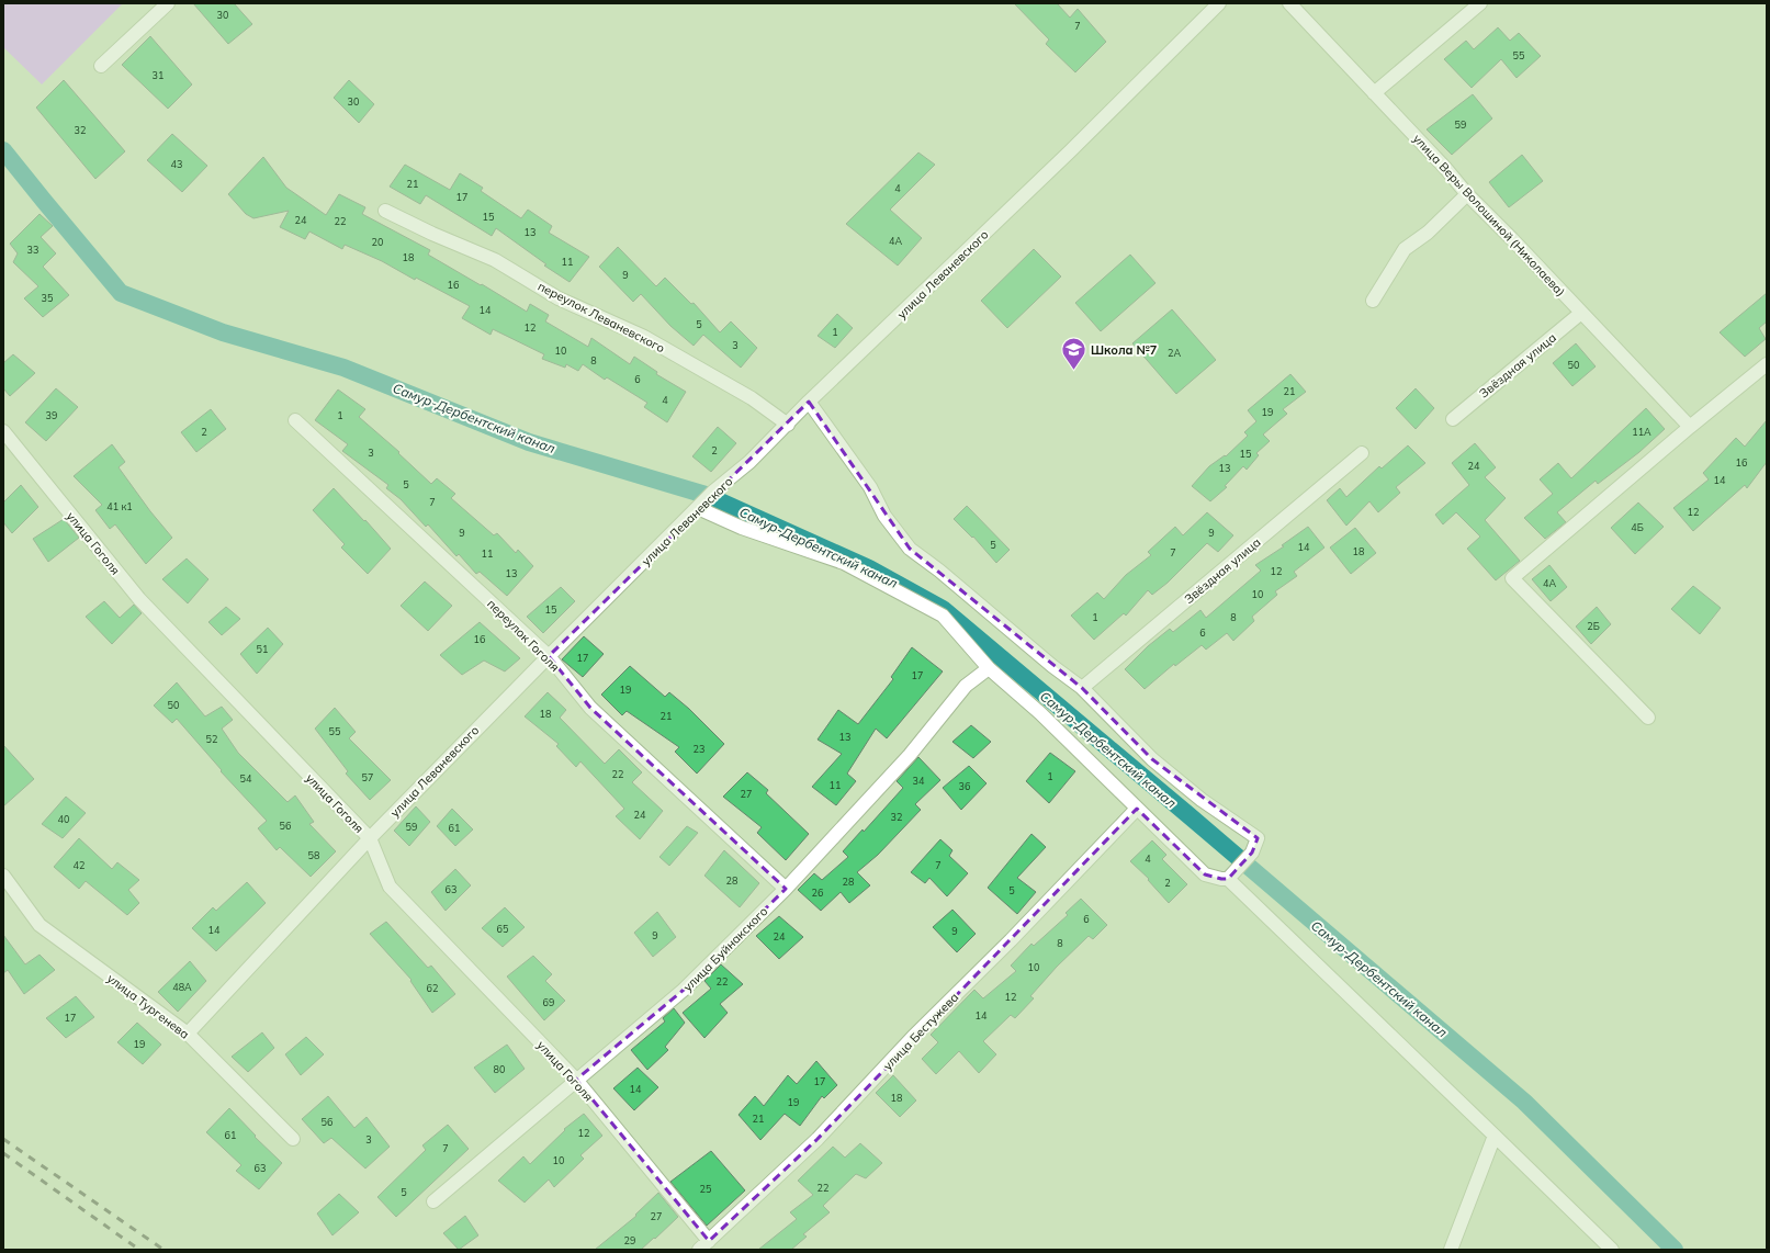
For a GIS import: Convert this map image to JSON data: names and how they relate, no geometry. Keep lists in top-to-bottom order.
{
  "streets": {
    "street": [
      "улица Веры Волошиной (Николаева)",
      "улица Леваневского",
      "переулок Леваневского",
      "Звёздная улица",
      "улица Гоголя",
      "переулок Гоголя",
      "улица Буйнакского",
      "улица Тургенева",
      "улица Бестужева"
    ]
  },
  "crossings": [
    ["улица Веры Волошиной (Николаева)", "Звёздная улица"],
    ["улица Леваневского", "переулок Леваневского"],
    ["улица Леваневского", "улица Гоголя"],
    ["улица Леваневского", "переулок Гоголя"],
    ["улица Леваневского", "улица Тургенева"],
    ["улица Гоголя", "улица Буйнакского"],
    ["улица Гоголя", "улица Бестужева"],
    ["переулок Гоголя", "улица Буйнакского"]
  ],
  "water": ["Самур-Дербентский канал"],
  "places": {
    "school or university": ["Школа №7"]
  },
  "house_numbers": [
    "30",
    "7",
    "55",
    "31",
    "30",
    "59",
    "32",
    "43",
    "21",
    "4",
    "17",
    "15",
    "24",
    "22",
    "13",
    "4А",
    "20",
    "33",
    "18",
    "11",
    "9",
    "16",
    "35",
    "14",
    "5",
    "12",
    "1",
    "3",
    "10",
    "2А",
    "8",
    "50",
    "6",
    "21",
    "4",
    "19",
    "39",
    "1",
    "2",
    "11А",
    "2",
    "3",
    "15",
    "16",
    "24",
    "13",
    "14",
    "5",
    "7",
    "41 к1",
    "12",
    "4Б",
    "9",
    "9",
    "5",
    "14",
    "18",
    "7",
    "11",
    "12",
    "13",
    "4А",
    "10",
    "15",
    "1",
    "8",
    "2Б",
    "6",
    "16",
    "51",
    "17",
    "17",
    "19",
    "50",
    "18",
    "21",
    "55",
    "13",
    "52",
    "23",
    "22",
    "1",
    "57",
    "54",
    "34",
    "11",
    "36",
    "27",
    "24",
    "32",
    "40",
    "56",
    "59",
    "61",
    "58",
    "4",
    "42",
    "7",
    "28",
    "28",
    "2",
    "63",
    "5",
    "26",
    "6",
    "65",
    "14",
    "9",
    "9",
    "24",
    "8",
    "10",
    "22",
    "48А",
    "62",
    "12",
    "69",
    "14",
    "17",
    "19",
    "80",
    "17",
    "14",
    "18",
    "19",
    "21",
    "56",
    "12",
    "61",
    "3",
    "7",
    "10",
    "63",
    "22",
    "25",
    "5",
    "27",
    "29"
  ]
}
